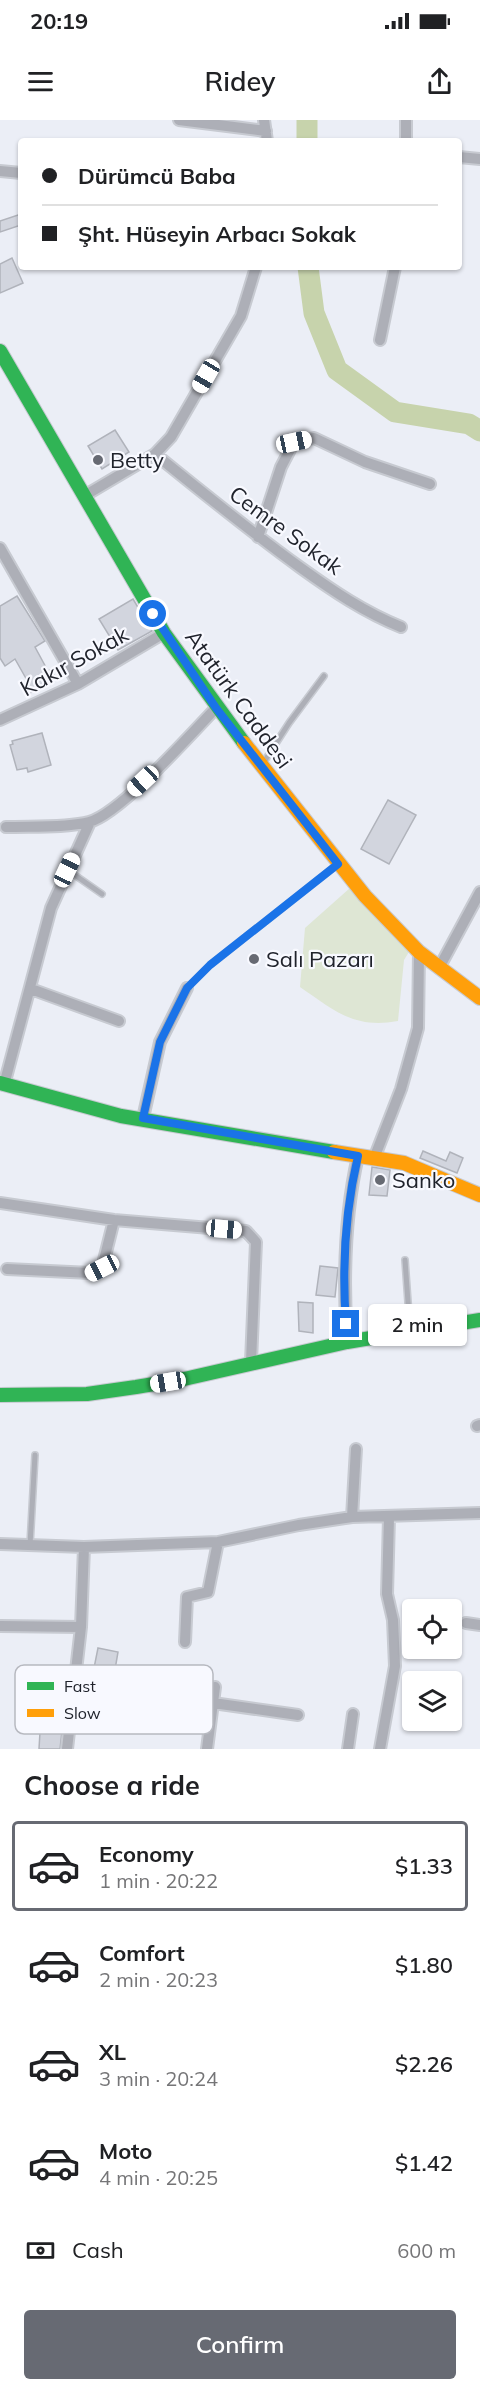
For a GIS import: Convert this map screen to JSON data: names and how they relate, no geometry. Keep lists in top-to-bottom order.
{
  "streets": {
    "street": ["Cemre Sokak", "Kakır Sokak", "Atatürk Caddesi"]
  },
  "crossings": [
    ["Kakır Sokak", "Atatürk Caddesi"]
  ],
  "places": ["Betty", "Salı Pazarı", "Sanko"],
  "legend": ["Fast", "Slow"],
  "page": {
    "status": "20:19",
    "header": "Ridey",
    "banner": ["Dürümcü Baba", "Şht. Hüseyin Arbacı Sokak"],
    "bubble": "2 min",
    "heading": "Choose a ride",
    "list": [
      {
        "name": "Economy",
        "note": "1 min · 20:22",
        "value": "$1.33"
      },
      {
        "name": "Comfort",
        "note": "2 min · 20:23",
        "value": "$1.80"
      },
      {
        "name": "XL",
        "note": "3 min · 20:24",
        "value": "$2.26"
      },
      {
        "name": "Moto",
        "note": "4 min · 20:25",
        "value": "$1.42"
      }
    ],
    "pay": ["Cash", "600 m"],
    "buttons": "Confirm"
  }
}
